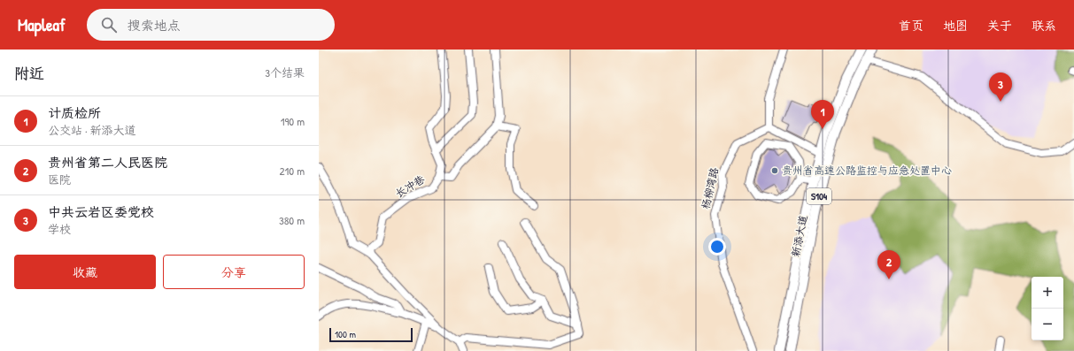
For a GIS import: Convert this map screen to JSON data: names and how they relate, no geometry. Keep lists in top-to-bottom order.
{
  "streets": {
    "main road": ["S104", "新添大道"],
    "street": ["长冲巷", "杨柳湾路"]
  },
  "places": ["贵州省高速公路监控与应急处置中心"],
  "scale_bar": "100 m",
  "page": {
    "header": "Mapleaf",
    "search": "搜索地点",
    "nav": [
      "首页",
      "地图",
      "关于",
      "联系"
    ],
    "heading": ["附近", "3个结果"],
    "pins": ["3", "1", "2"],
    "list": [
      {
        "mark": "1",
        "name": "计质检所",
        "note": "公交站 · 新添大道",
        "value": "190 m"
      },
      {
        "mark": "2",
        "name": "贵州省第二人民医院",
        "note": "医院",
        "value": "210 m"
      },
      {
        "mark": "3",
        "name": "中共云岩区委党校",
        "note": "学校",
        "value": "380 m"
      }
    ],
    "buttons": ["收藏", "分享"],
    "map_buttons": ["+", "−"],
    "scale": "100 m"
  }
}
